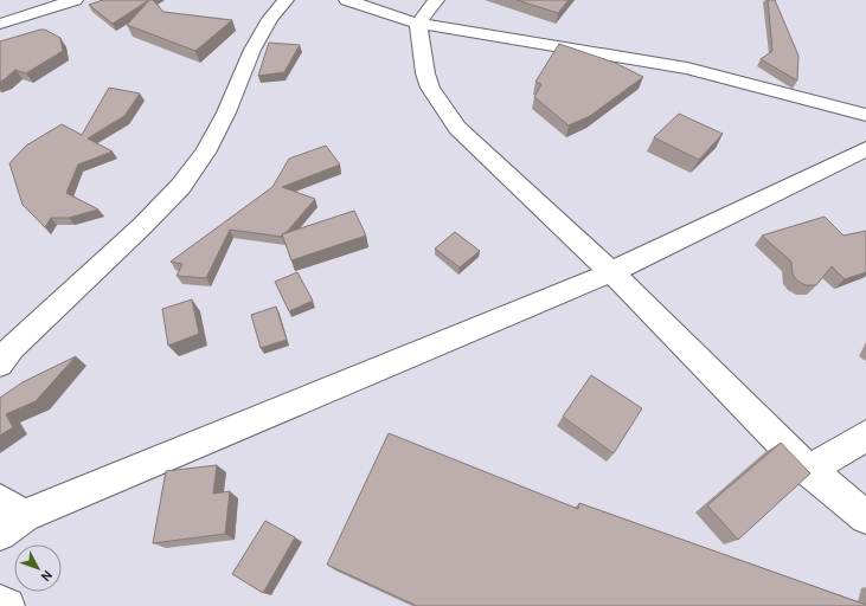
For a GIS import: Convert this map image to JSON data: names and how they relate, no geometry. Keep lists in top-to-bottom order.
{
  "north": "bottom right"
}
